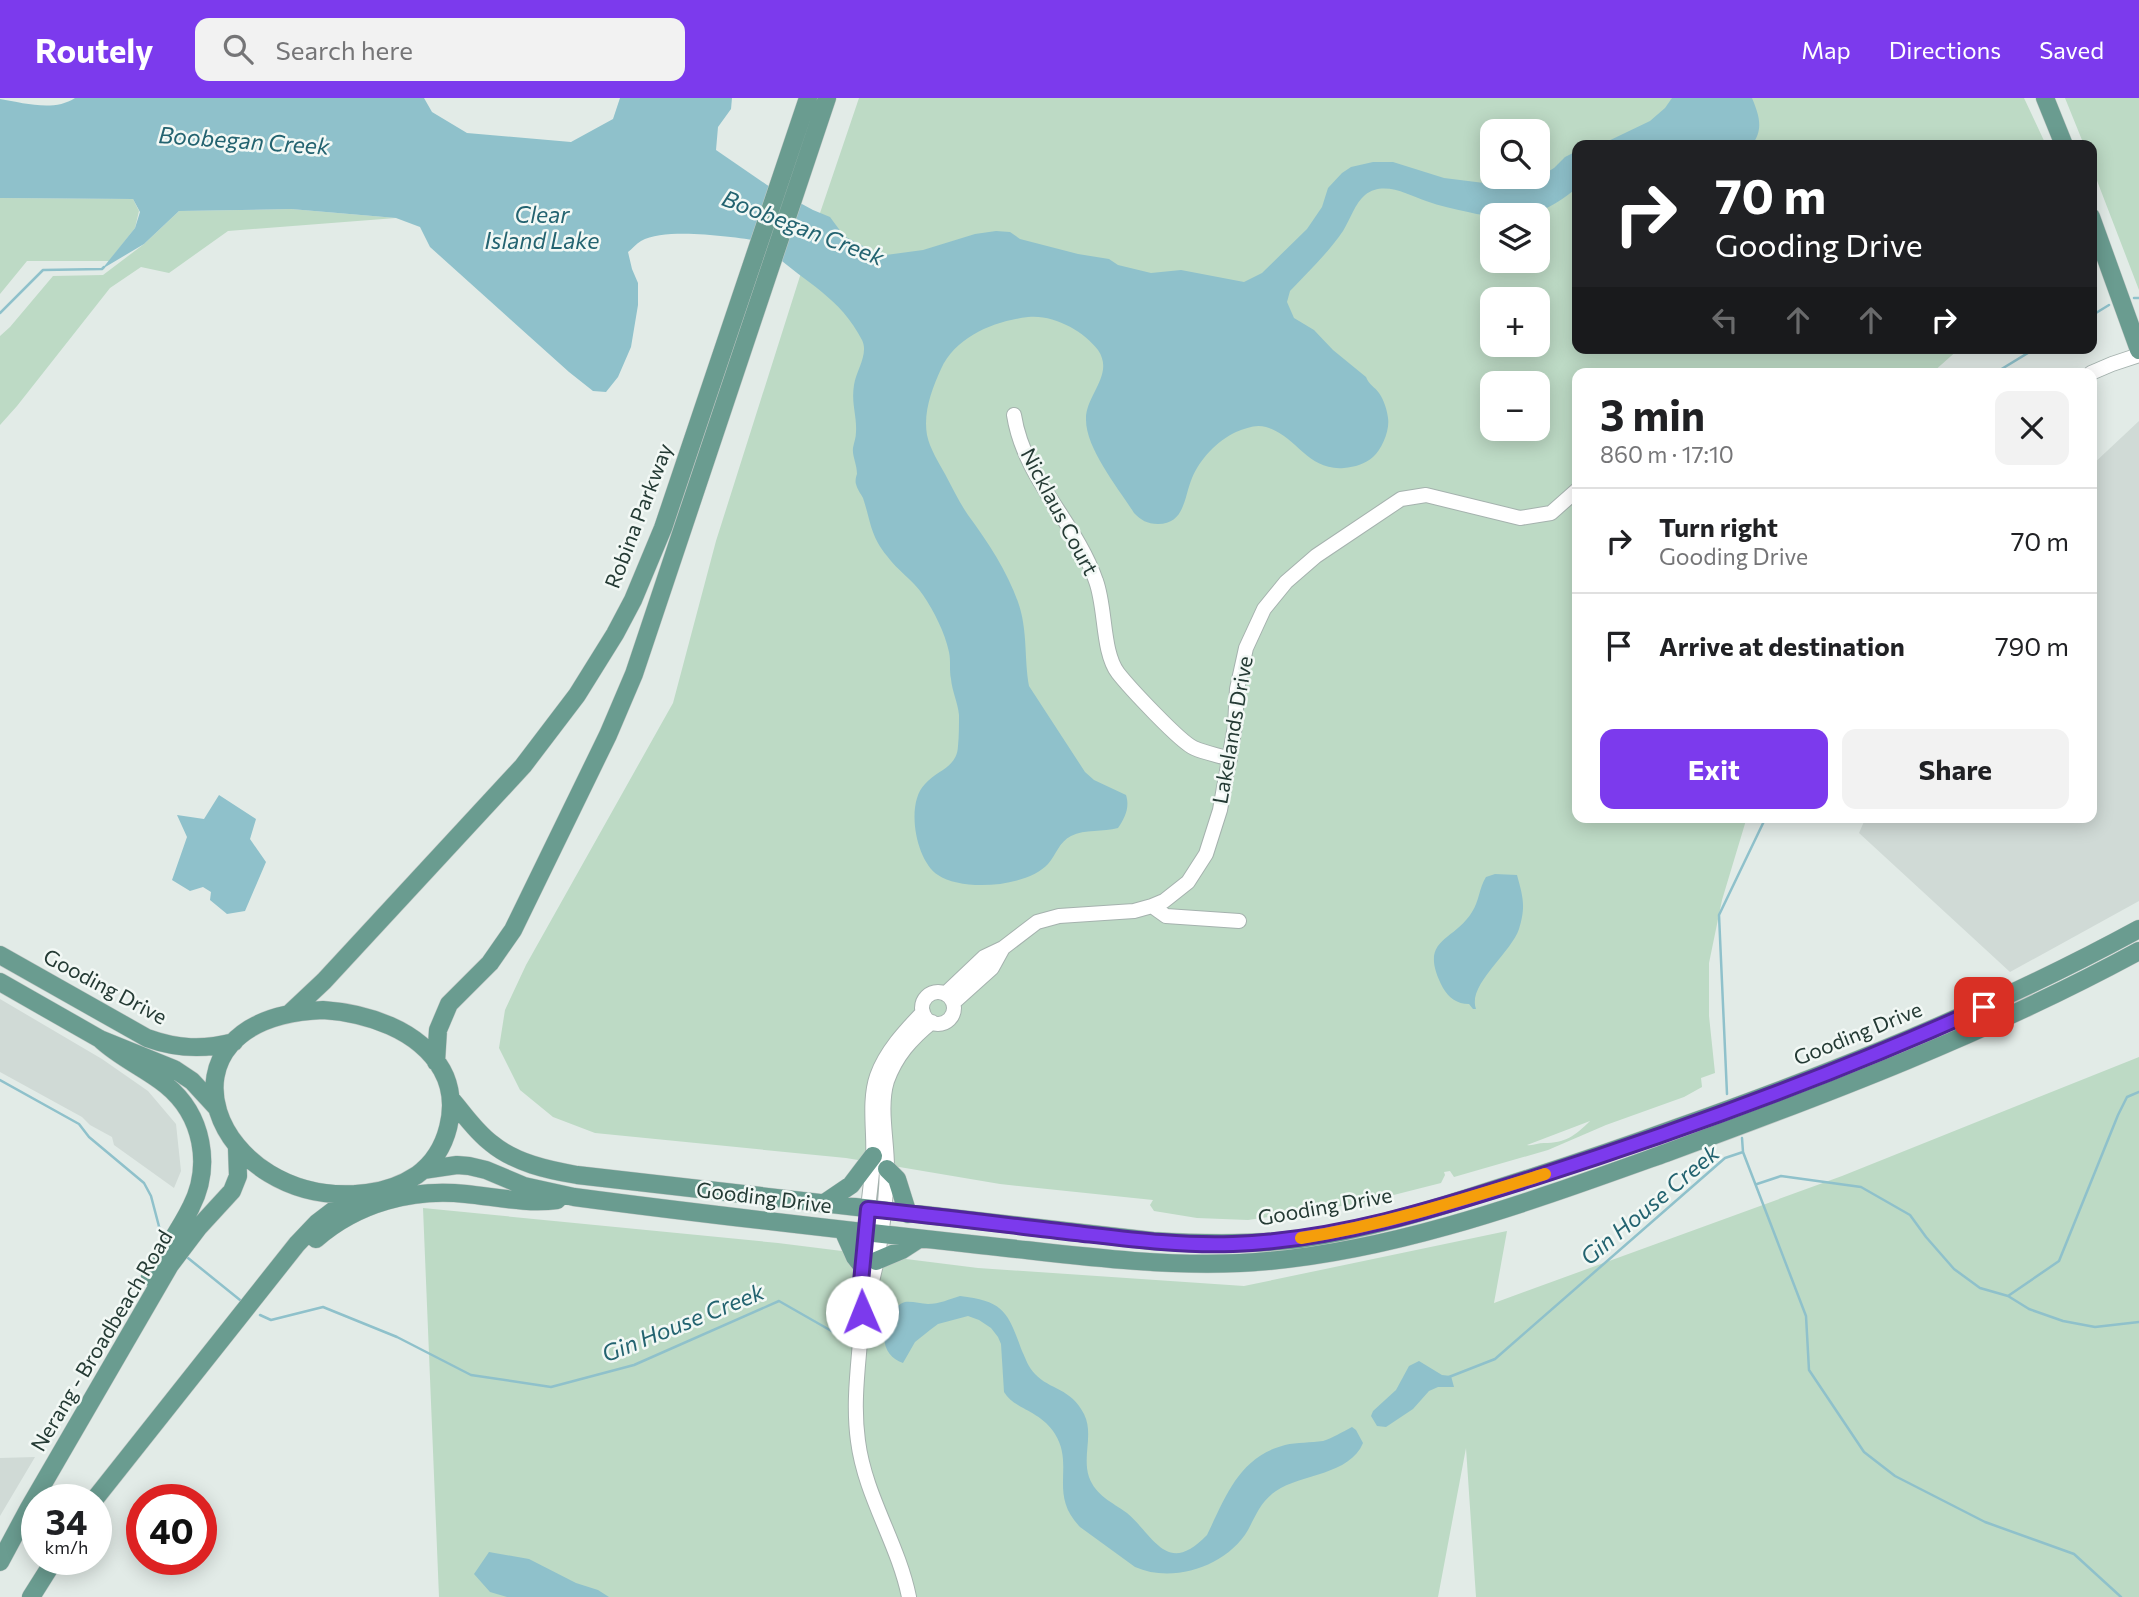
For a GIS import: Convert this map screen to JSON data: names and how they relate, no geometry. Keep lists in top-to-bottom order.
{
  "streets": {
    "main road": ["Robina Parkway", "Gooding Drive", "Nerang - Broadbeach Road"],
    "street": ["Nicklaus Court", "Lakelands Drive"]
  },
  "crossings": [
    ["Nicklaus Court", "Lakelands Drive"],
    ["Robina Parkway", "Gooding Drive"],
    ["Robina Parkway", "Nerang - Broadbeach Road"],
    ["Gooding Drive", "Nerang - Broadbeach Road"]
  ],
  "water": ["Boobegan Creek", "Clear Island Lake", "Gin House Creek"],
  "page": {
    "header": "Routely",
    "search": "Search here",
    "nav": ["Map", "Directions", "Saved"],
    "map_buttons": ["+", "−"],
    "turn": ["70 m", "Gooding Drive"],
    "heading": ["3 min", "860 m · 17:10"],
    "list": [
      {
        "name": "Turn right",
        "note": "Gooding Drive",
        "value": "70 m"
      },
      {
        "name": "Arrive at destination",
        "value": "790 m"
      }
    ],
    "buttons": ["Exit", "Share"],
    "speed": "34 km/h",
    "limit": "40"
  }
}
